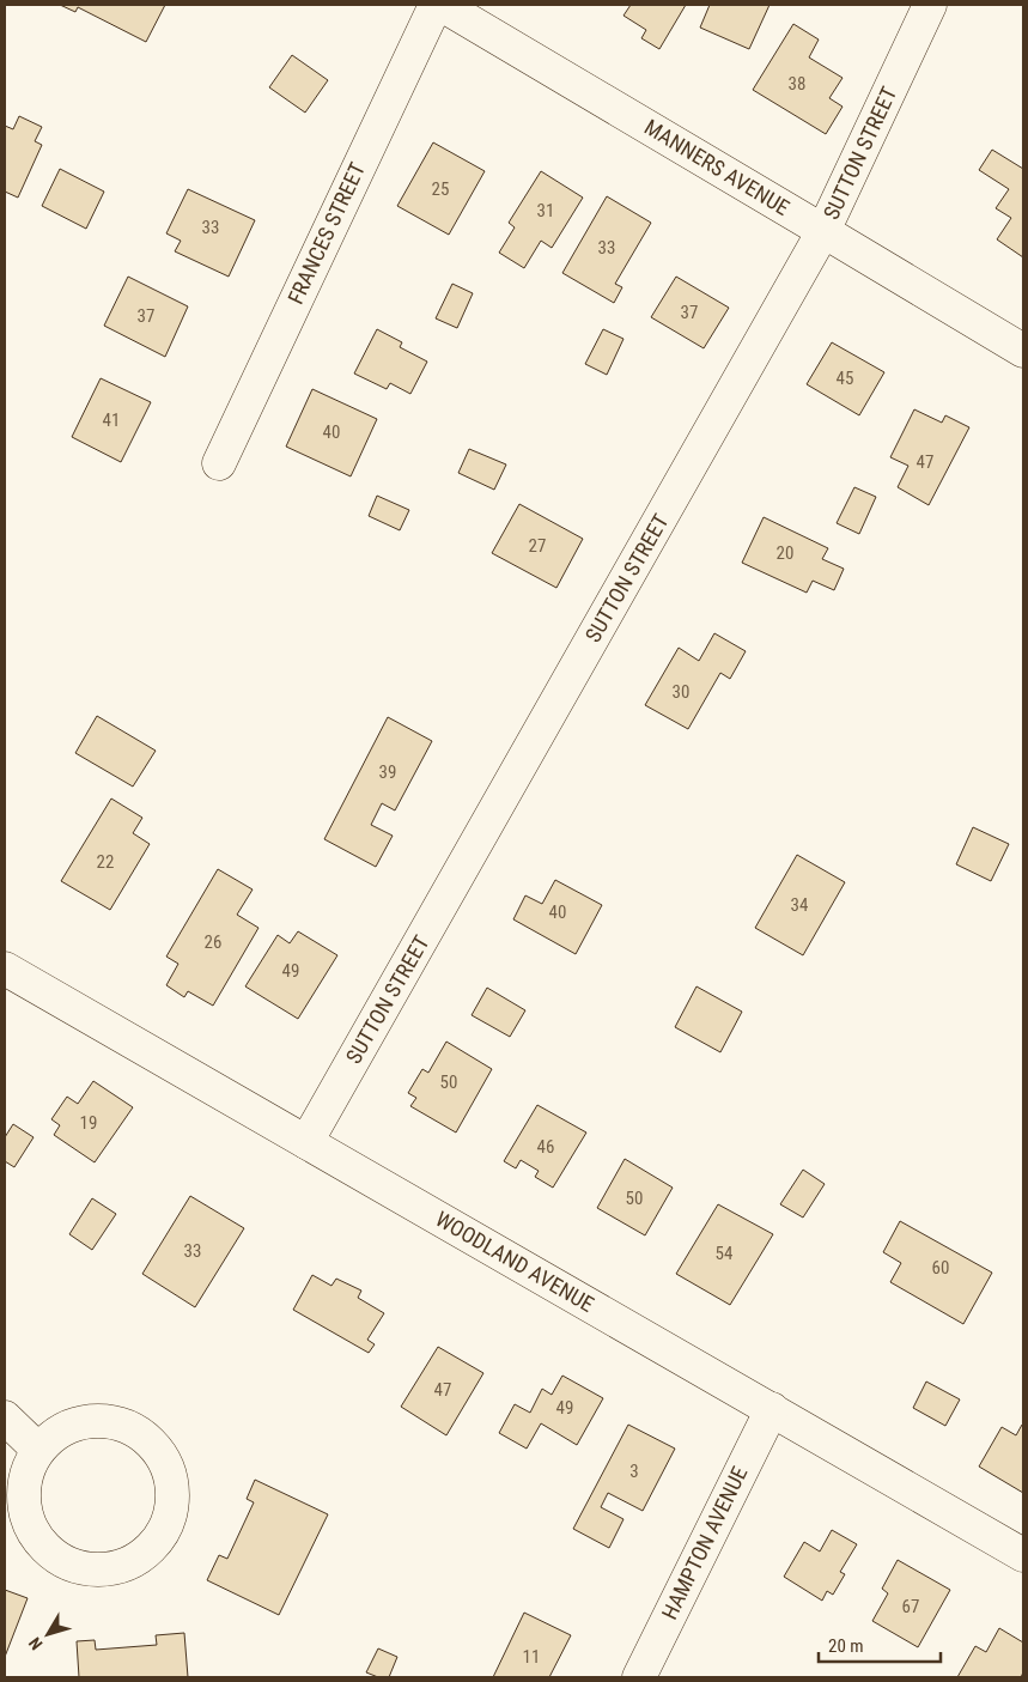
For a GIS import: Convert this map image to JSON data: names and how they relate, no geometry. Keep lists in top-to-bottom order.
{
  "streets": {
    "street": [
      "SUTTON STREET",
      "MANNERS AVENUE",
      "FRANCES STREET",
      "WOODLAND AVENUE",
      "HAMPTON AVENUE"
    ]
  },
  "crossings": [
    ["SUTTON STREET", "MANNERS AVENUE"],
    ["SUTTON STREET", "WOODLAND AVENUE"],
    ["WOODLAND AVENUE", "HAMPTON AVENUE"]
  ],
  "house_numbers": [
    "38",
    "25",
    "31",
    "33",
    "33",
    "37",
    "37",
    "45",
    "41",
    "40",
    "47",
    "27",
    "20",
    "30",
    "39",
    "22",
    "34",
    "40",
    "26",
    "49",
    "50",
    "19",
    "46",
    "50",
    "33",
    "54",
    "60",
    "47",
    "49",
    "3",
    "67",
    "11"
  ],
  "scale_bar": "20 m",
  "north": "bottom left"
}
